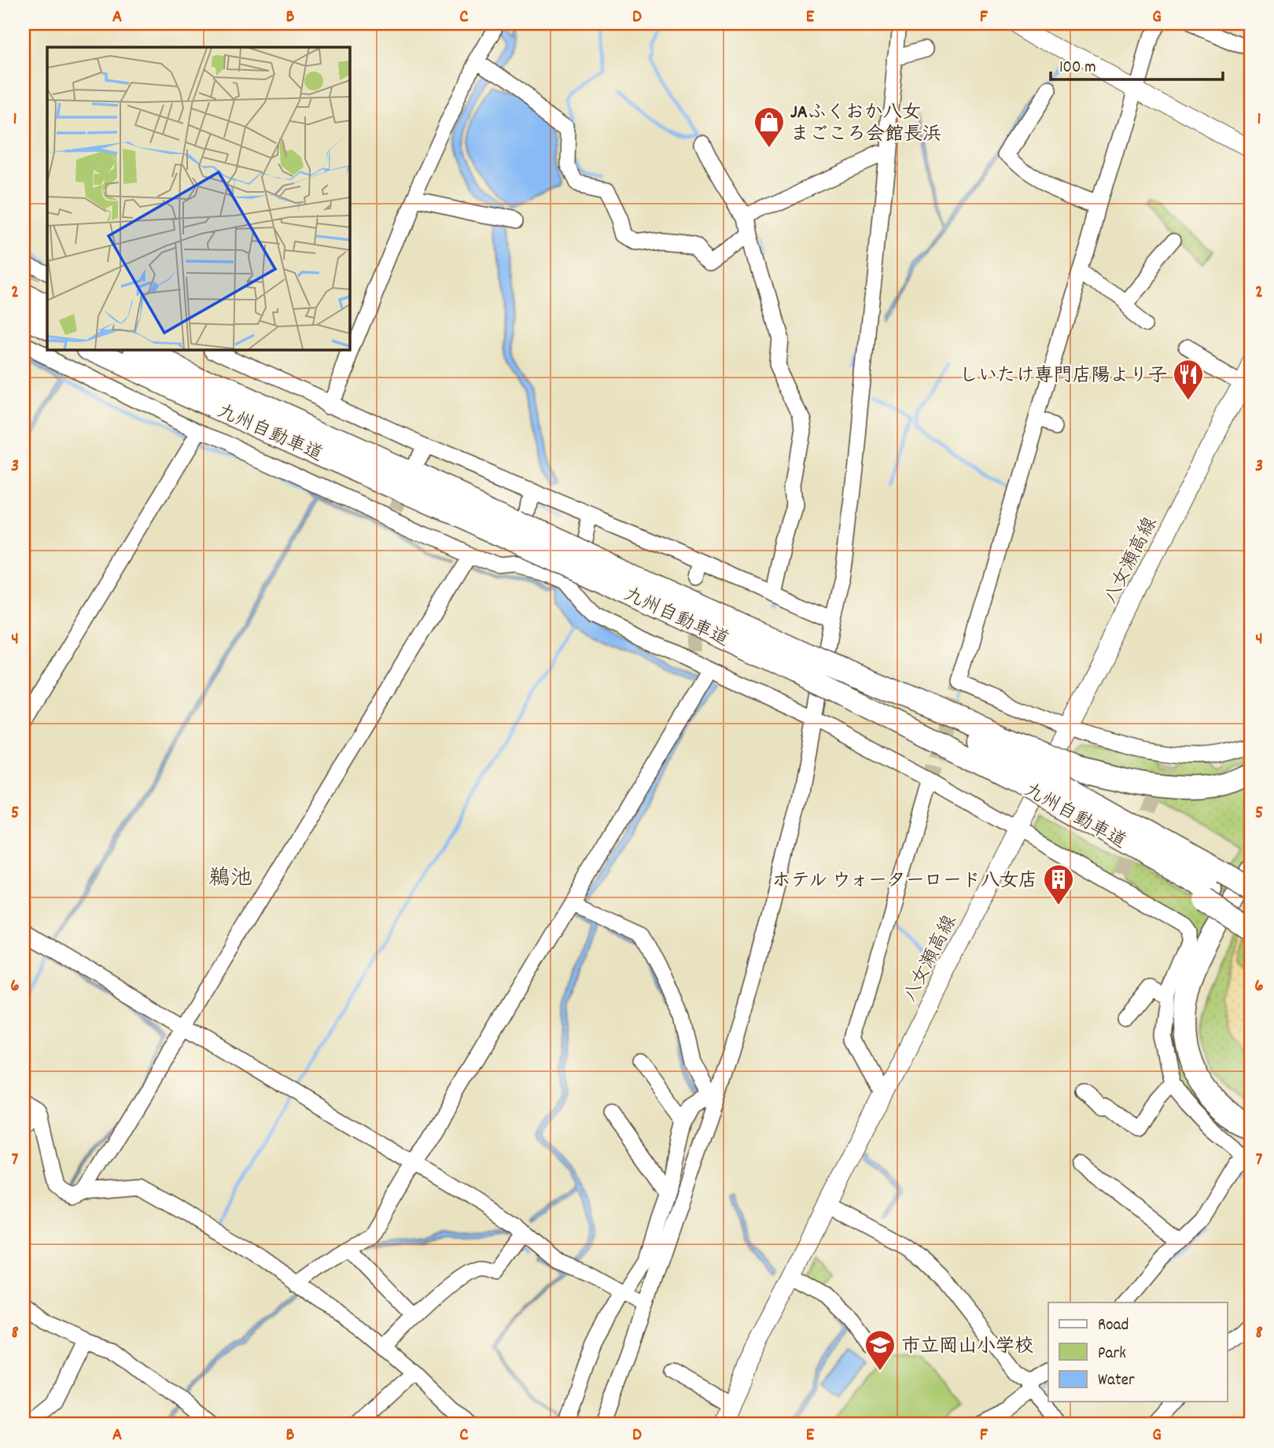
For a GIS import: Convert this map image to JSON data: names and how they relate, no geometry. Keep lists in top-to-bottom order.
{
  "streets": {
    "highway": ["九州自動車道"],
    "main road": ["八女瀬高線"]
  },
  "districts": ["鵜池"],
  "places": {
    "shop": ["JAふくおか八女 まごころ会館長浜"],
    "restaurant": ["しいたけ専門店陽より子"],
    "building": ["ホテル ウォーターロード八女店"],
    "school or university": ["市立岡山小学校"]
  },
  "legend": ["Road", "Park", "Water"],
  "scale_bar": "100 m",
  "grid": {
    "columns": [
      "A",
      "B",
      "C",
      "D",
      "E",
      "F",
      "G"
    ],
    "rows": [
      "1",
      "2",
      "3",
      "4",
      "5",
      "6",
      "7",
      "8"
    ]
  }
}
